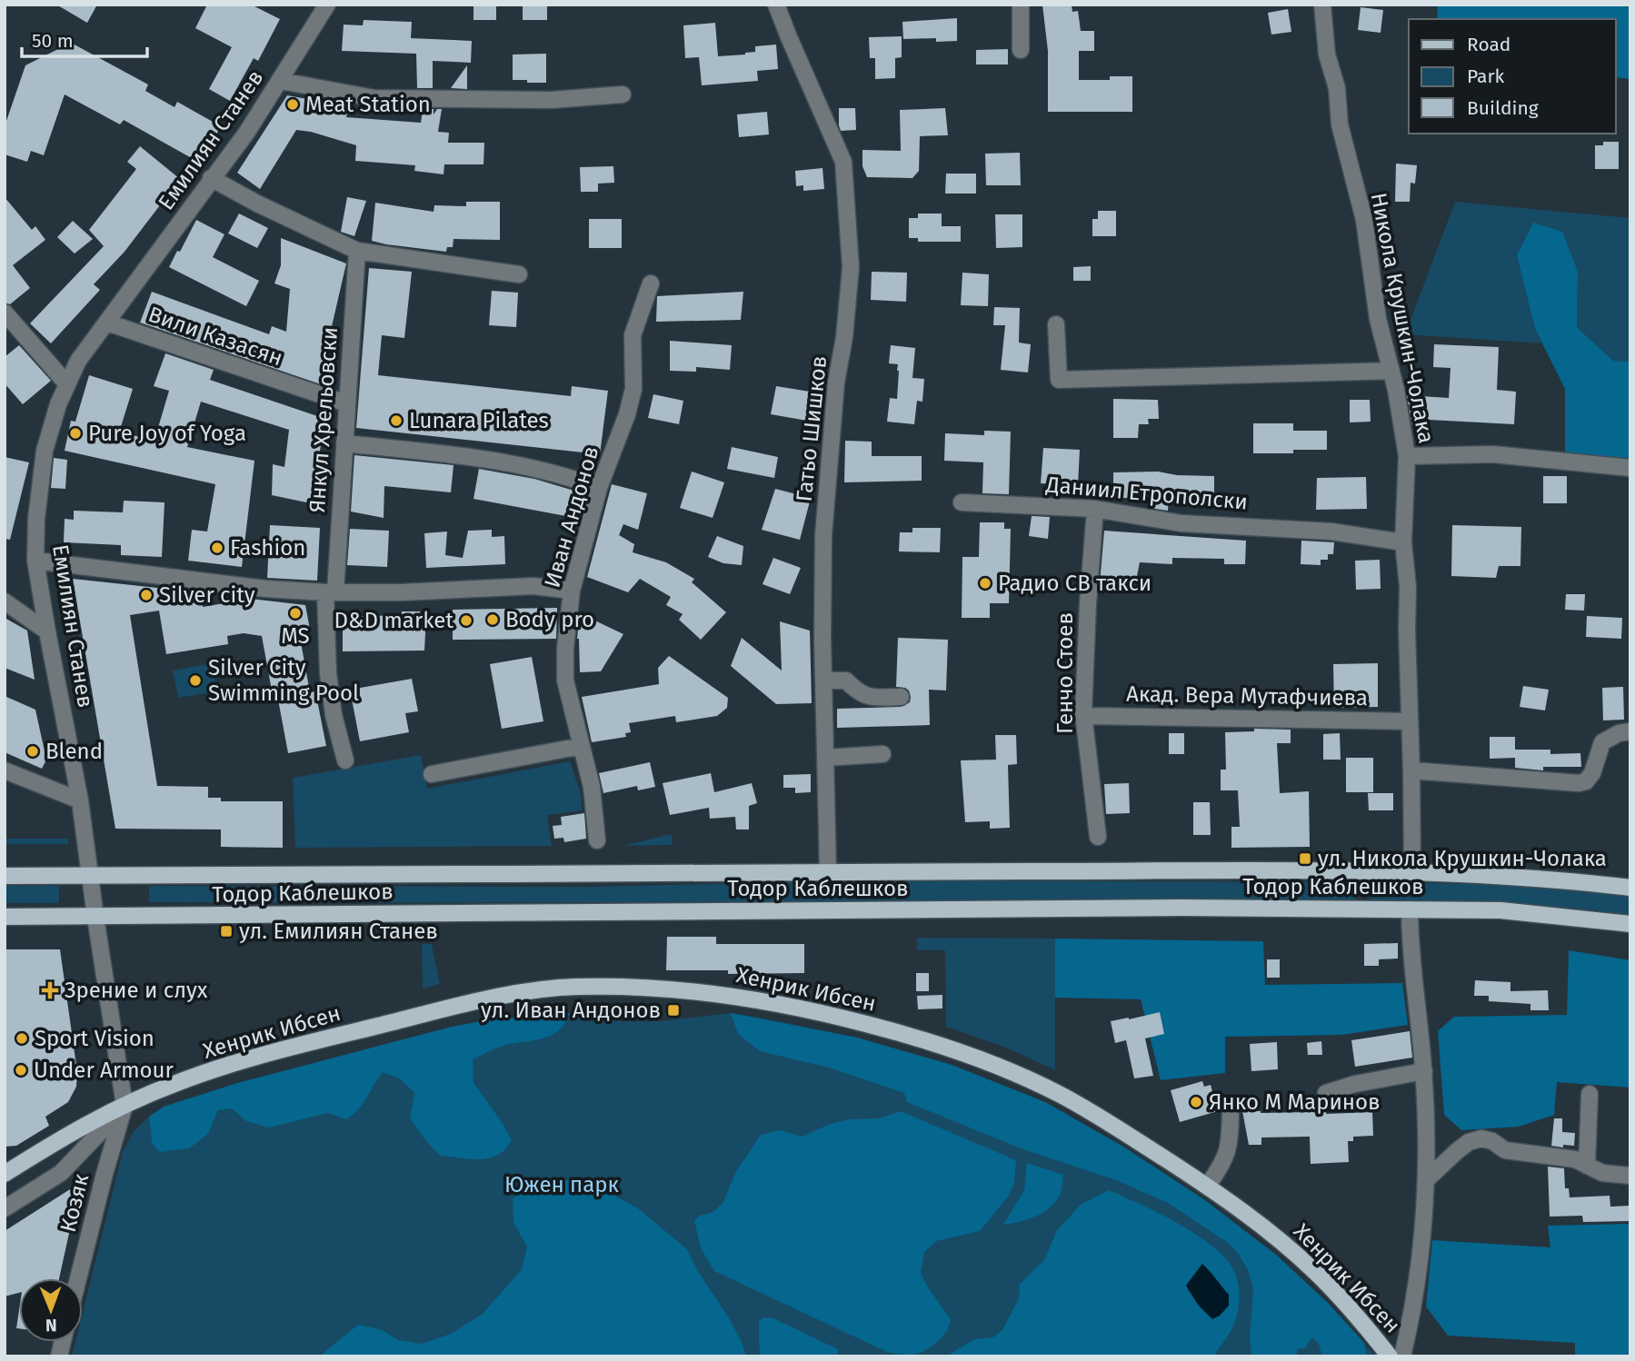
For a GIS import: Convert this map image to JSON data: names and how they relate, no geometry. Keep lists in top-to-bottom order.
{
  "streets": {
    "main road": ["Тодор Каблешков", "Хенрик Ибсен"],
    "street": [
      "Емилиян Станев",
      "Никола Крушкин-Чолака",
      "Вили Казасян",
      "Янкул Хрельовски",
      "Гатьо Шишков",
      "Даниил Етрополски",
      "Иван Андонов",
      "Генчо Стоев",
      "Акад. Вера Мутафчиева",
      "Козяк"
    ]
  },
  "crossings": [
    ["Емилиян Станев", "Вили Казасян"],
    ["Емилиян Станев", "Тодор Каблешков"],
    ["Емилиян Станев", "Хенрик Ибсен"],
    ["Емилиян Станев", "Козяк"],
    ["Никола Крушкин-Чолака", "Даниил Етрополски"],
    ["Никола Крушкин-Чолака", "Акад. Вера Мутафчиева"],
    ["Никола Крушкин-Чолака", "Тодор Каблешков"],
    ["Вили Казасян", "Янкул Хрельовски"],
    ["Гатьо Шишков", "Тодор Каблешков"],
    ["Даниил Етрополски", "Генчо Стоев"],
    ["Генчо Стоев", "Акад. Вера Мутафчиева"],
    ["Хенрик Ибсен", "Козяк"]
  ],
  "parks": ["Южен парк"],
  "places": {
    "other": [
      "Meat Station",
      "Lunara Pilates",
      "Pure Joy of Yoga",
      "Fashion",
      "Радио СВ такси",
      "Silver city",
      "MS",
      "Body pro",
      "D&D market",
      "Silver City Swimming Pool",
      "Blend",
      "Sport Vision",
      "Under Armour",
      "Янко М Маринов"
    ],
    "transit": ["ул. Никола Крушкин-Чолака", "ул. Емилиян Станев", "ул. Иван Андонов"],
    "health": ["Зрение и слух"]
  },
  "legend": ["Road", "Park", "Building"],
  "scale_bar": "50 m",
  "north": "bottom"
}
